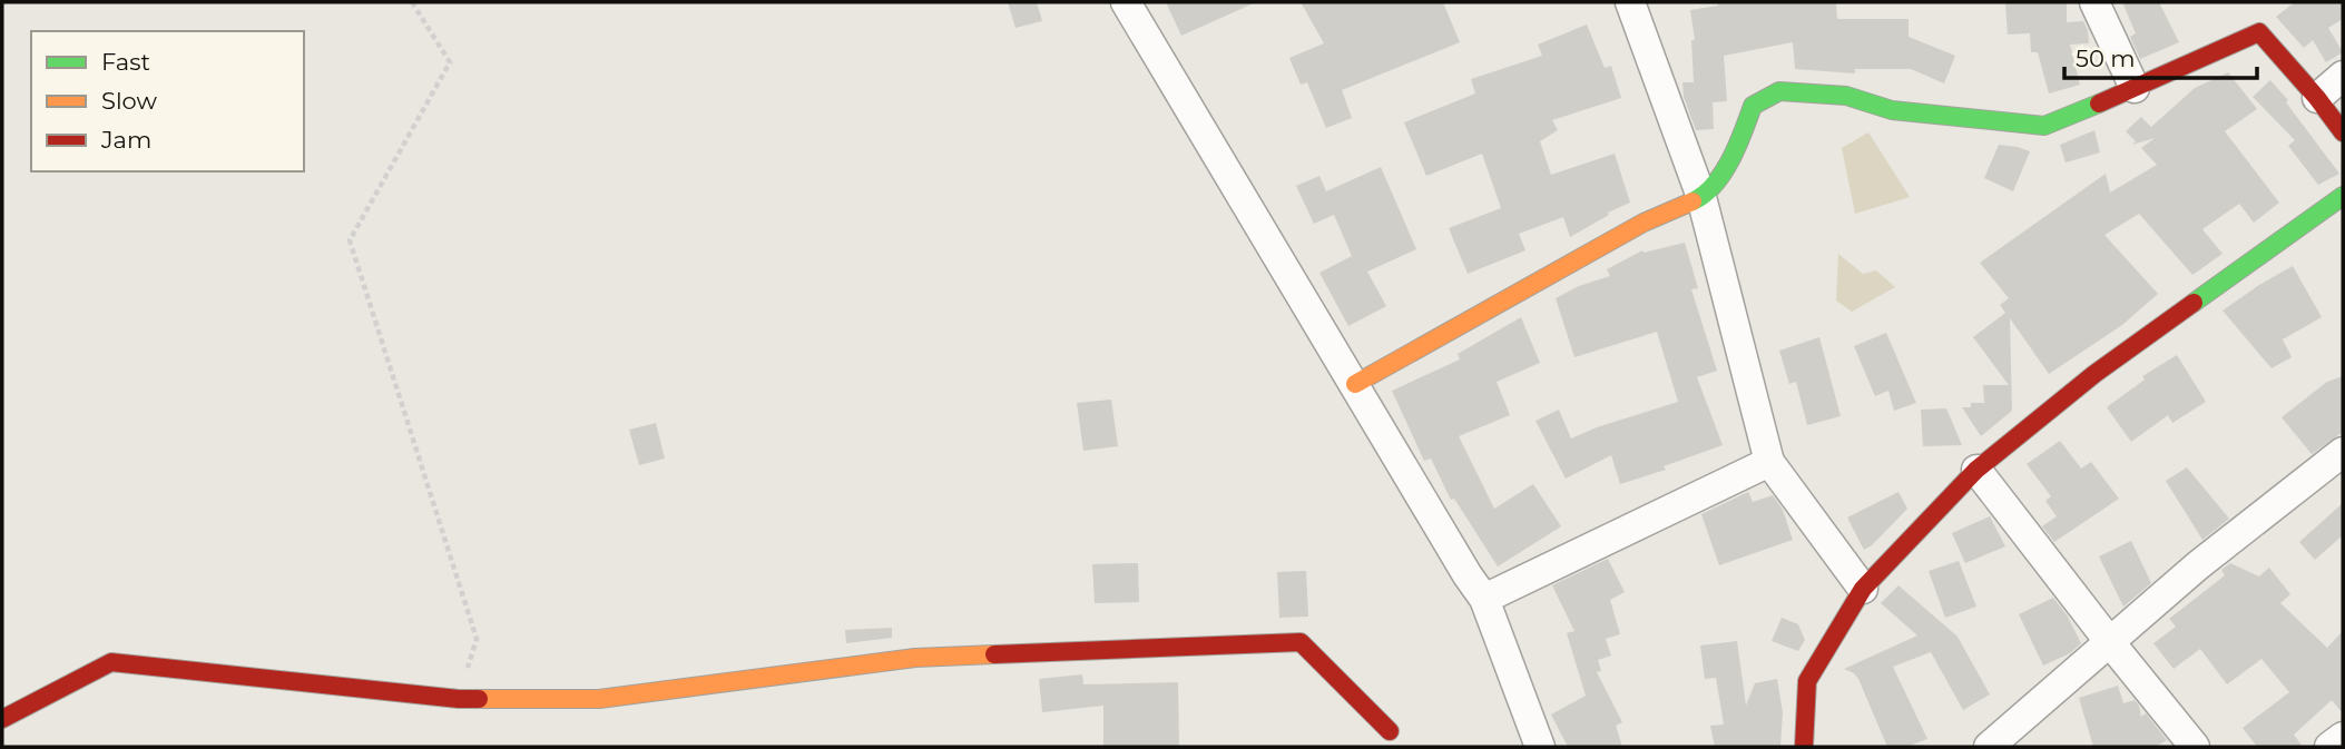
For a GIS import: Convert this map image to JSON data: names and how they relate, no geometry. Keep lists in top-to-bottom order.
{
  "legend": ["Fast", "Slow", "Jam"],
  "scale_bar": "50 m"
}
